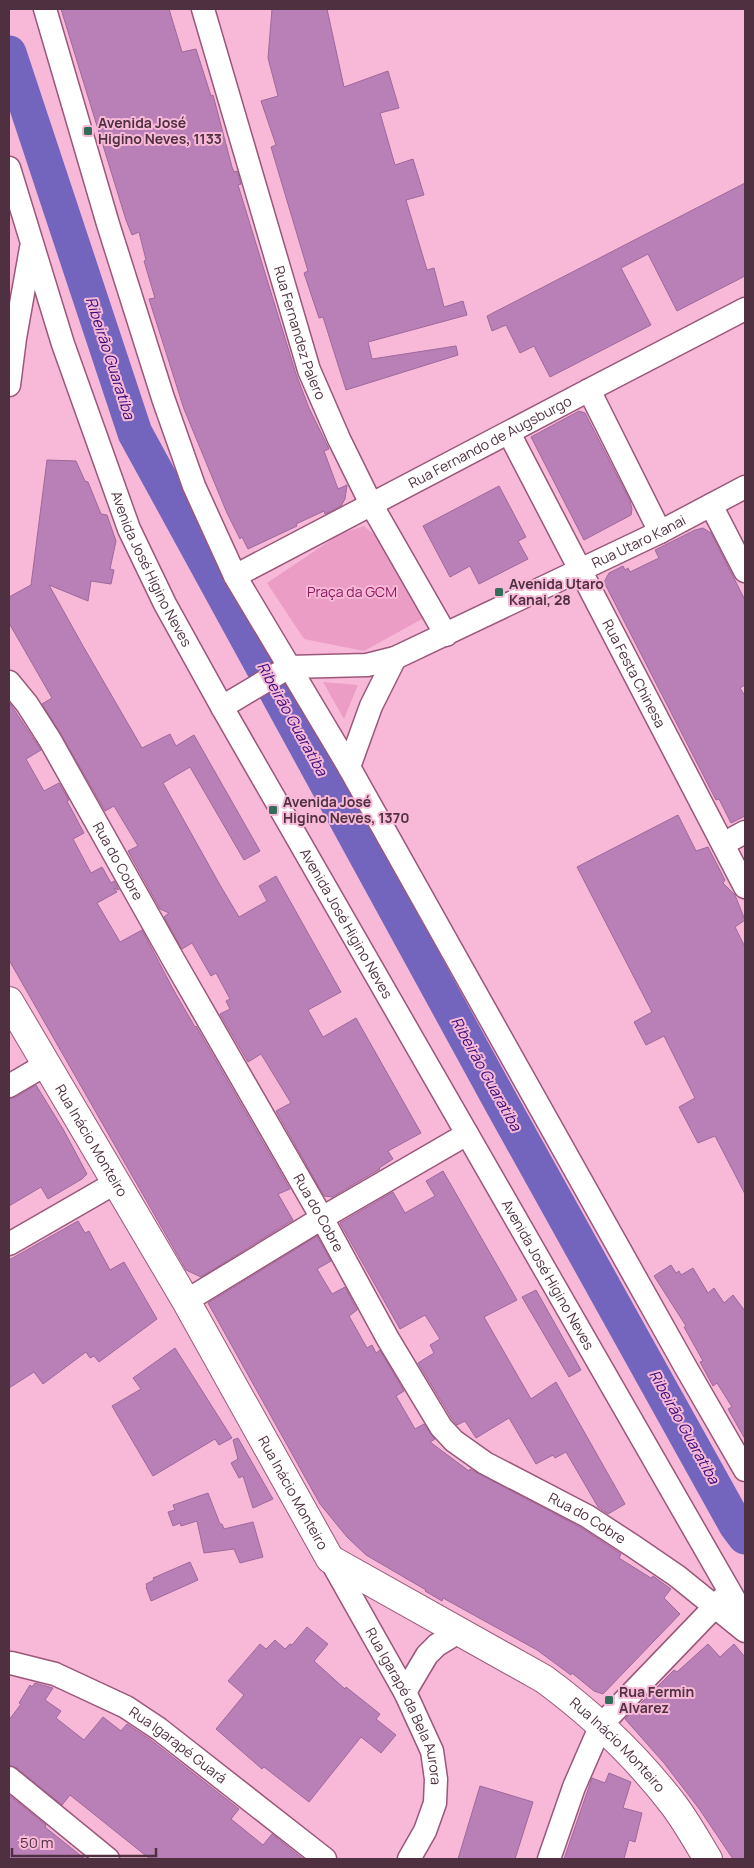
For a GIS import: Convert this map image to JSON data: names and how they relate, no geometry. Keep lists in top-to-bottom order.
{
  "streets": {
    "street": [
      "Rua Fernandez Palero",
      "Rua Fernando de Augsburgo",
      "Rua Utaro Kanai",
      "Avenida José Higino Neves",
      "Rua Festa Chinesa",
      "Rua do Cobre",
      "Rua Inácio Monteiro",
      "Rua Igarapé da Bela Aurora",
      "Rua Igarapé Guará"
    ]
  },
  "crossings": [
    ["Rua Fernandez Palero", "Rua Fernando de Augsburgo"],
    ["Rua Fernandez Palero", "Rua Utaro Kanai"],
    ["Rua Fernando de Augsburgo", "Rua Festa Chinesa"],
    ["Rua Utaro Kanai", "Rua Festa Chinesa"],
    ["Avenida José Higino Neves", "Rua do Cobre"],
    ["Rua Inácio Monteiro", "Rua Igarapé da Bela Aurora"]
  ],
  "water": ["Ribeirão Guaratiba"],
  "parks": ["Praça da GCM"],
  "places": {
    "transit": [
      "Avenida José Higino Neves, 1133",
      "Avenida Utaro Kanai, 28",
      "Avenida José Higino Neves, 1370",
      "Rua Fermin Alvarez"
    ]
  },
  "scale_bar": "50 m"
}
